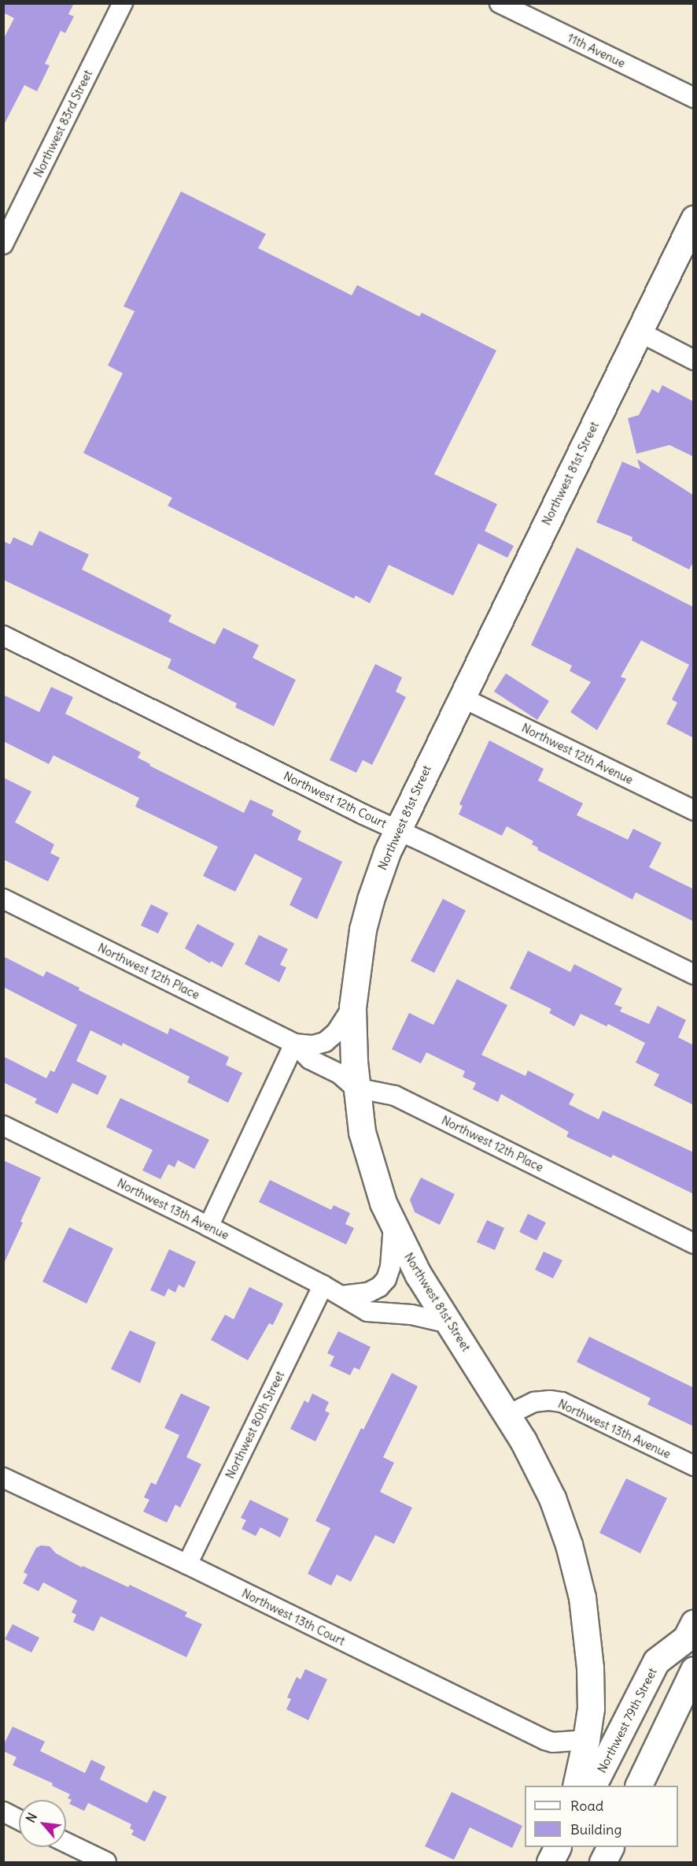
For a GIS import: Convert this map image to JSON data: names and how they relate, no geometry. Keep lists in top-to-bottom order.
{
  "streets": {
    "main road": ["Northwest 81st Street", "Northwest 79th Street"],
    "street": [
      "11th Avenue",
      "Northwest 83rd Street",
      "Northwest 12th Avenue",
      "Northwest 12th Court",
      "Northwest 12th Place",
      "Northwest 13th Avenue",
      "Northwest 80th Street",
      "Northwest 13th Court"
    ]
  },
  "crossings": [
    ["Northwest 81st Street", "Northwest 12th Avenue"],
    ["Northwest 81st Street", "Northwest 12th Court"],
    ["Northwest 81st Street", "Northwest 12th Place"],
    ["Northwest 81st Street", "Northwest 13th Avenue"],
    ["Northwest 81st Street", "Northwest 13th Court"],
    ["Northwest 13th Avenue", "Northwest 80th Street"],
    ["Northwest 80th Street", "Northwest 13th Court"]
  ],
  "legend": ["Road", "Building"],
  "north": "top left"
}
